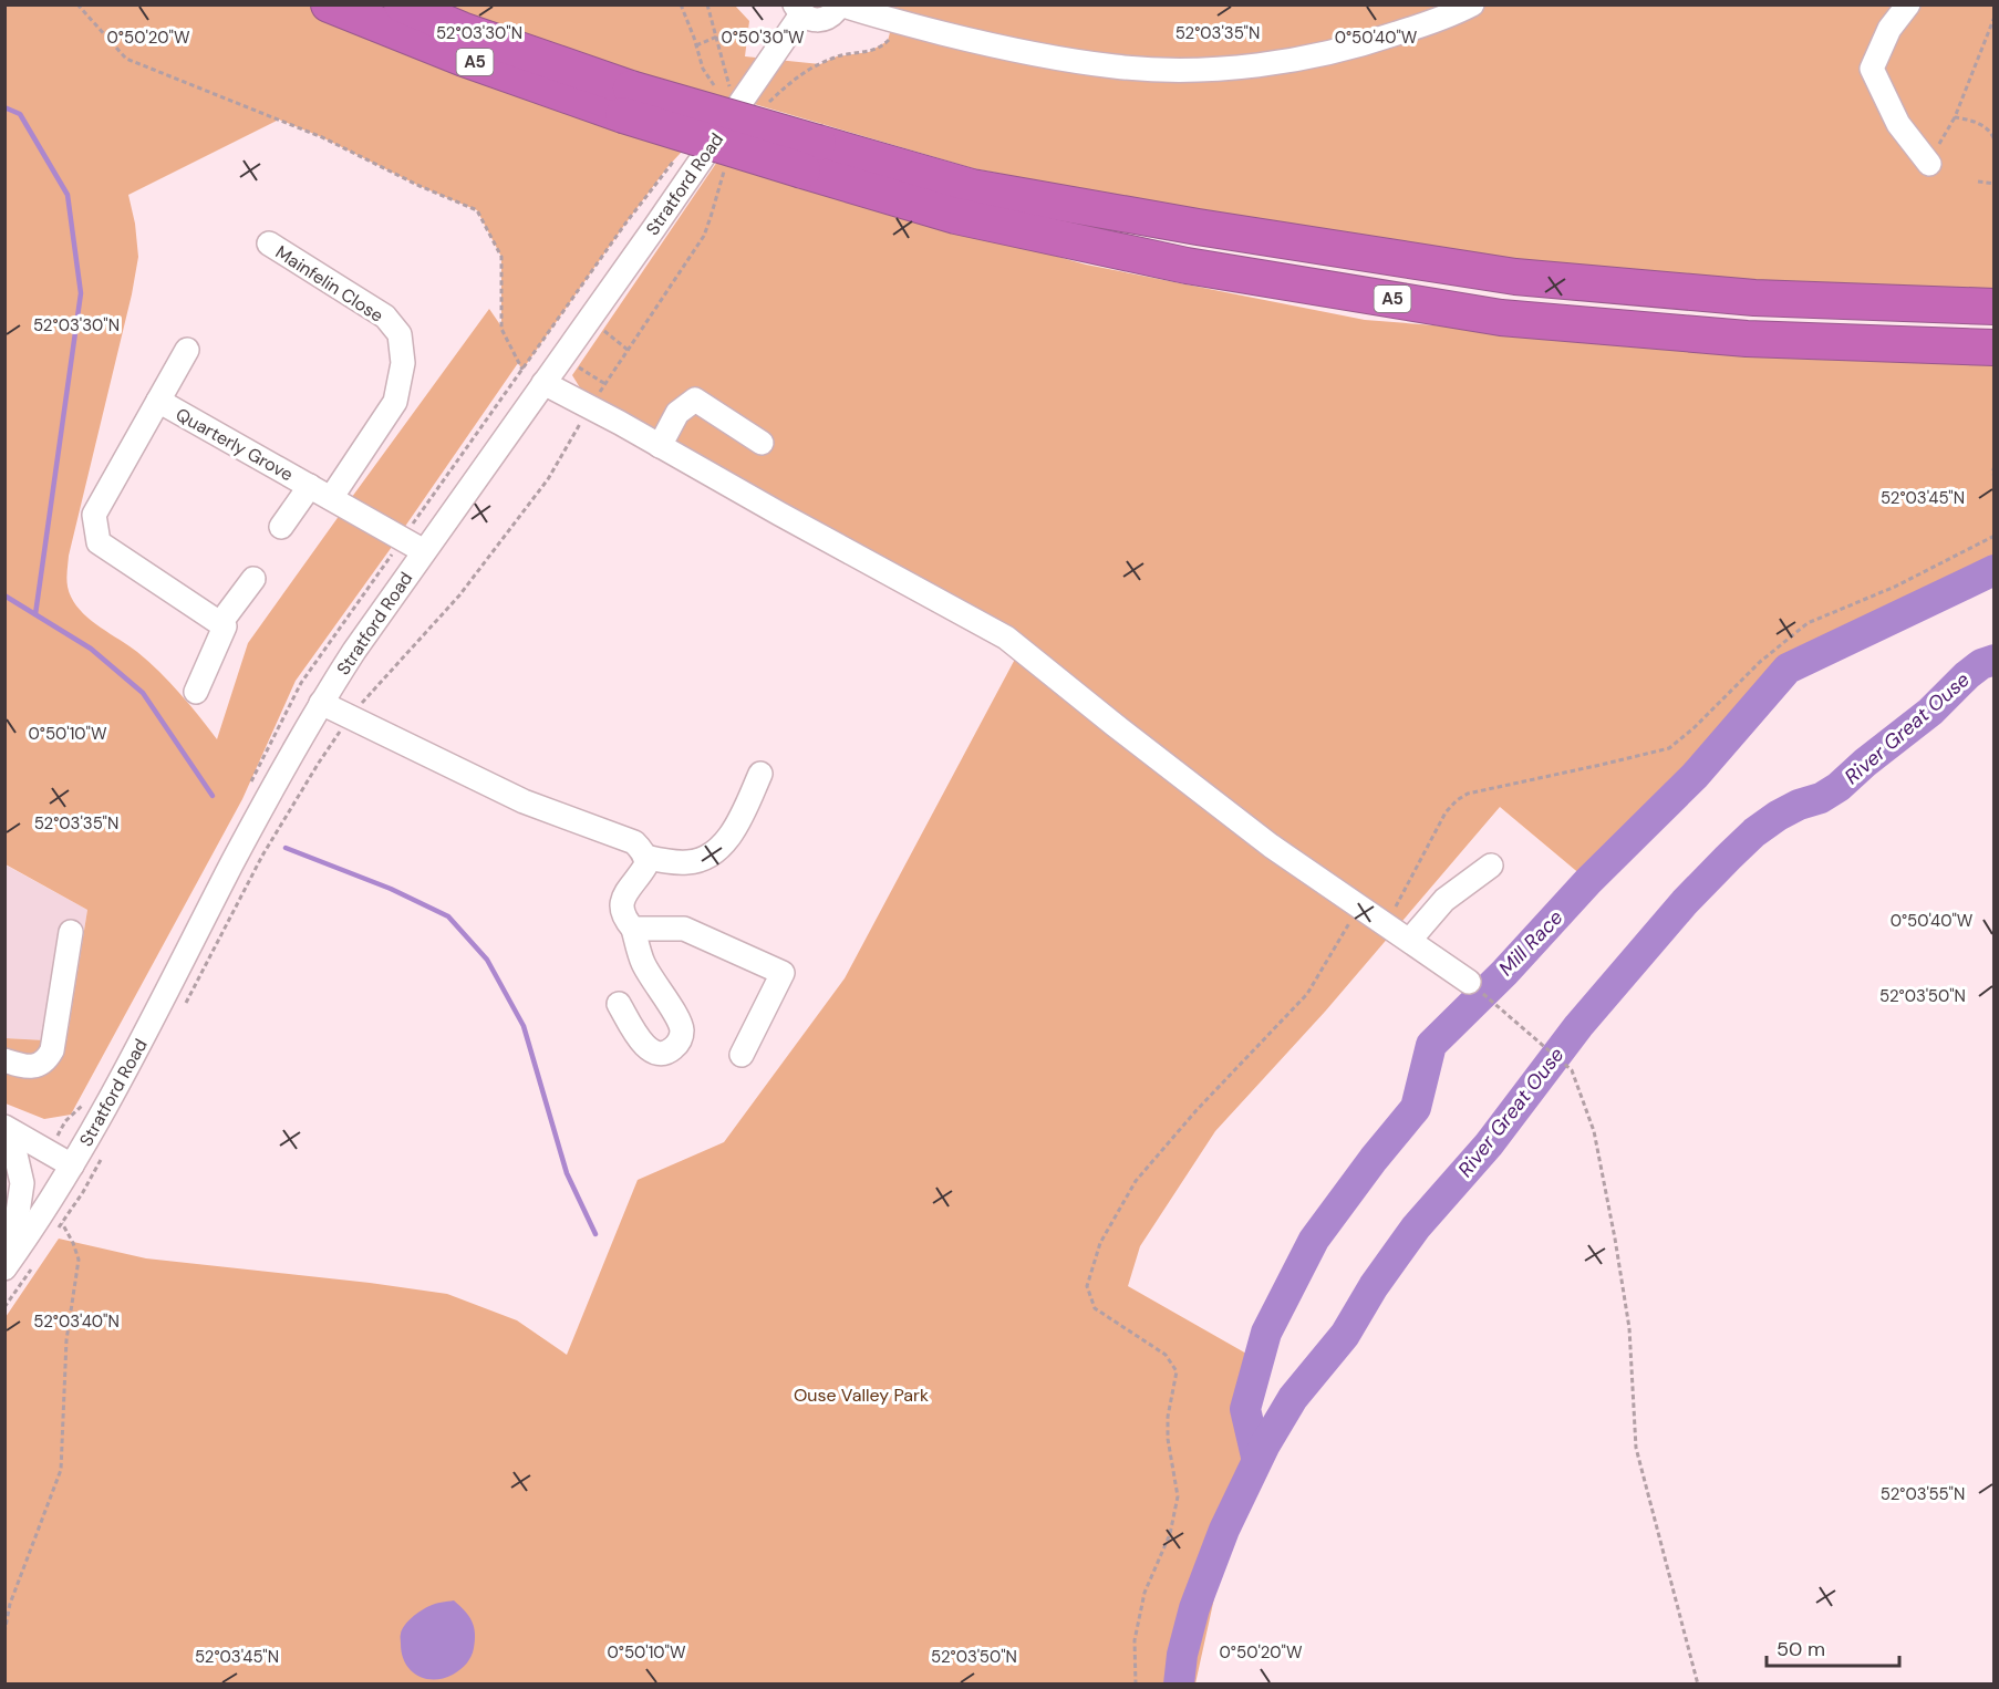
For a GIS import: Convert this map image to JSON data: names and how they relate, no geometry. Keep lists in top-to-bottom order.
{
  "streets": {
    "highway": ["A5"],
    "street": ["Stratford Road", "Mainfelin Close", "Quarterly Grove"]
  },
  "crossings": [
    ["Stratford Road", "Quarterly Grove"],
    ["Mainfelin Close", "Quarterly Grove"]
  ],
  "water": ["River Great Ouse", "Mill Race"],
  "parks": ["Ouse Valley Park"],
  "scale_bar": "50 m",
  "coordinates": [
    "52°03'30\"N",
    "52°03'35\"N",
    "0°50'20\"W",
    "0°50'30\"W",
    "0°50'40\"W",
    "52°03'45\"N",
    "0°50'10\"W",
    "52°03'50\"N",
    "52°03'40\"N",
    "52°03'55\"N"
  ]
}
